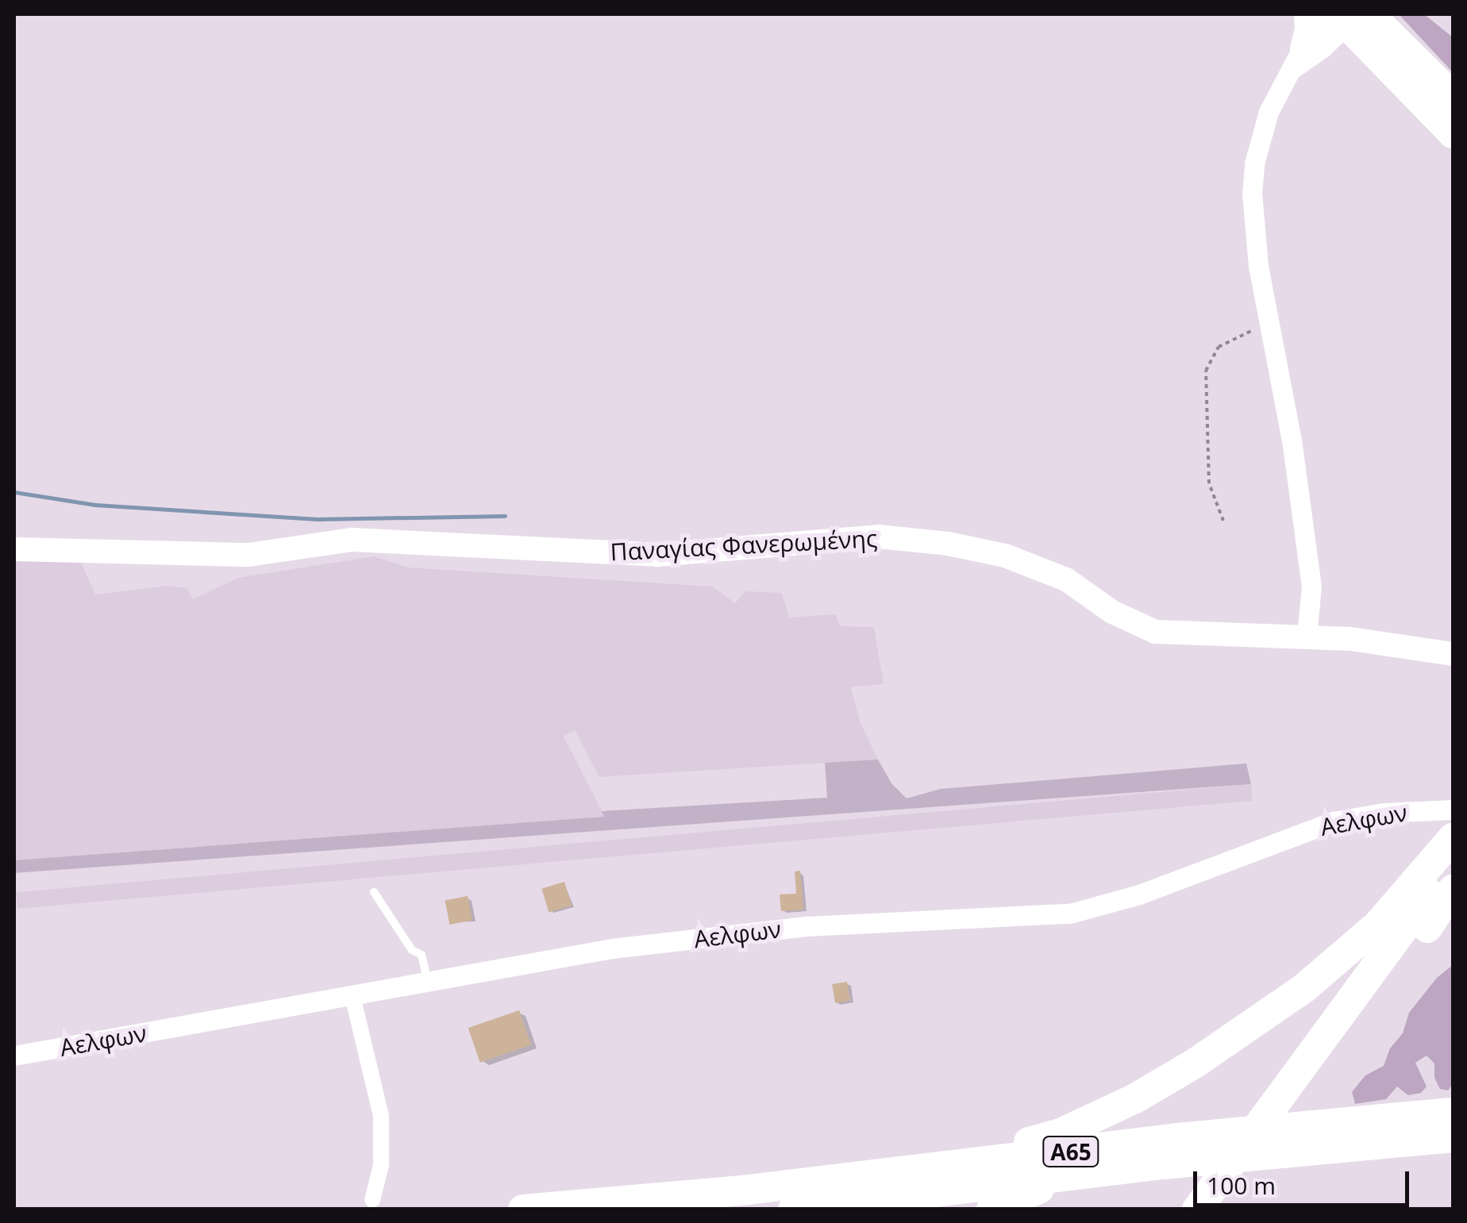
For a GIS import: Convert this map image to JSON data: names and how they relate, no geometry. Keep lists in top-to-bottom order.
{
  "streets": {
    "highway": ["Α65"],
    "main road": ["Παναγίας Φανερωμένης"],
    "street": ["Αελφων"]
  },
  "scale_bar": "100 m"
}
